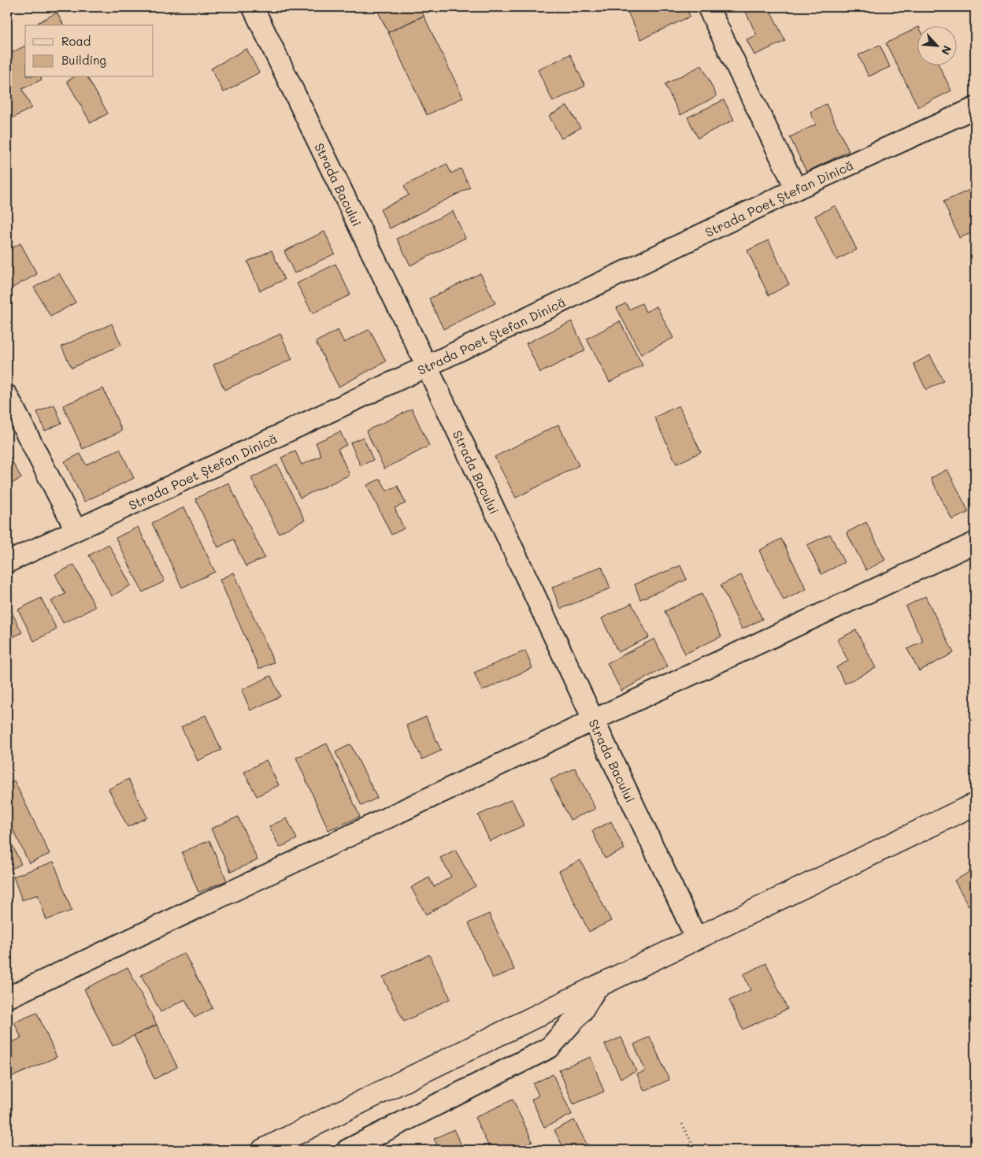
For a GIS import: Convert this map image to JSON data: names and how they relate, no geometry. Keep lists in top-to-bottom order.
{
  "streets": {
    "street": ["Strada Bacului", "Strada Poet Ștefan Dinică"]
  },
  "crossings": [
    ["Strada Bacului", "Strada Poet Ștefan Dinică"]
  ],
  "legend": ["Road", "Building"],
  "north": "bottom right"
}
